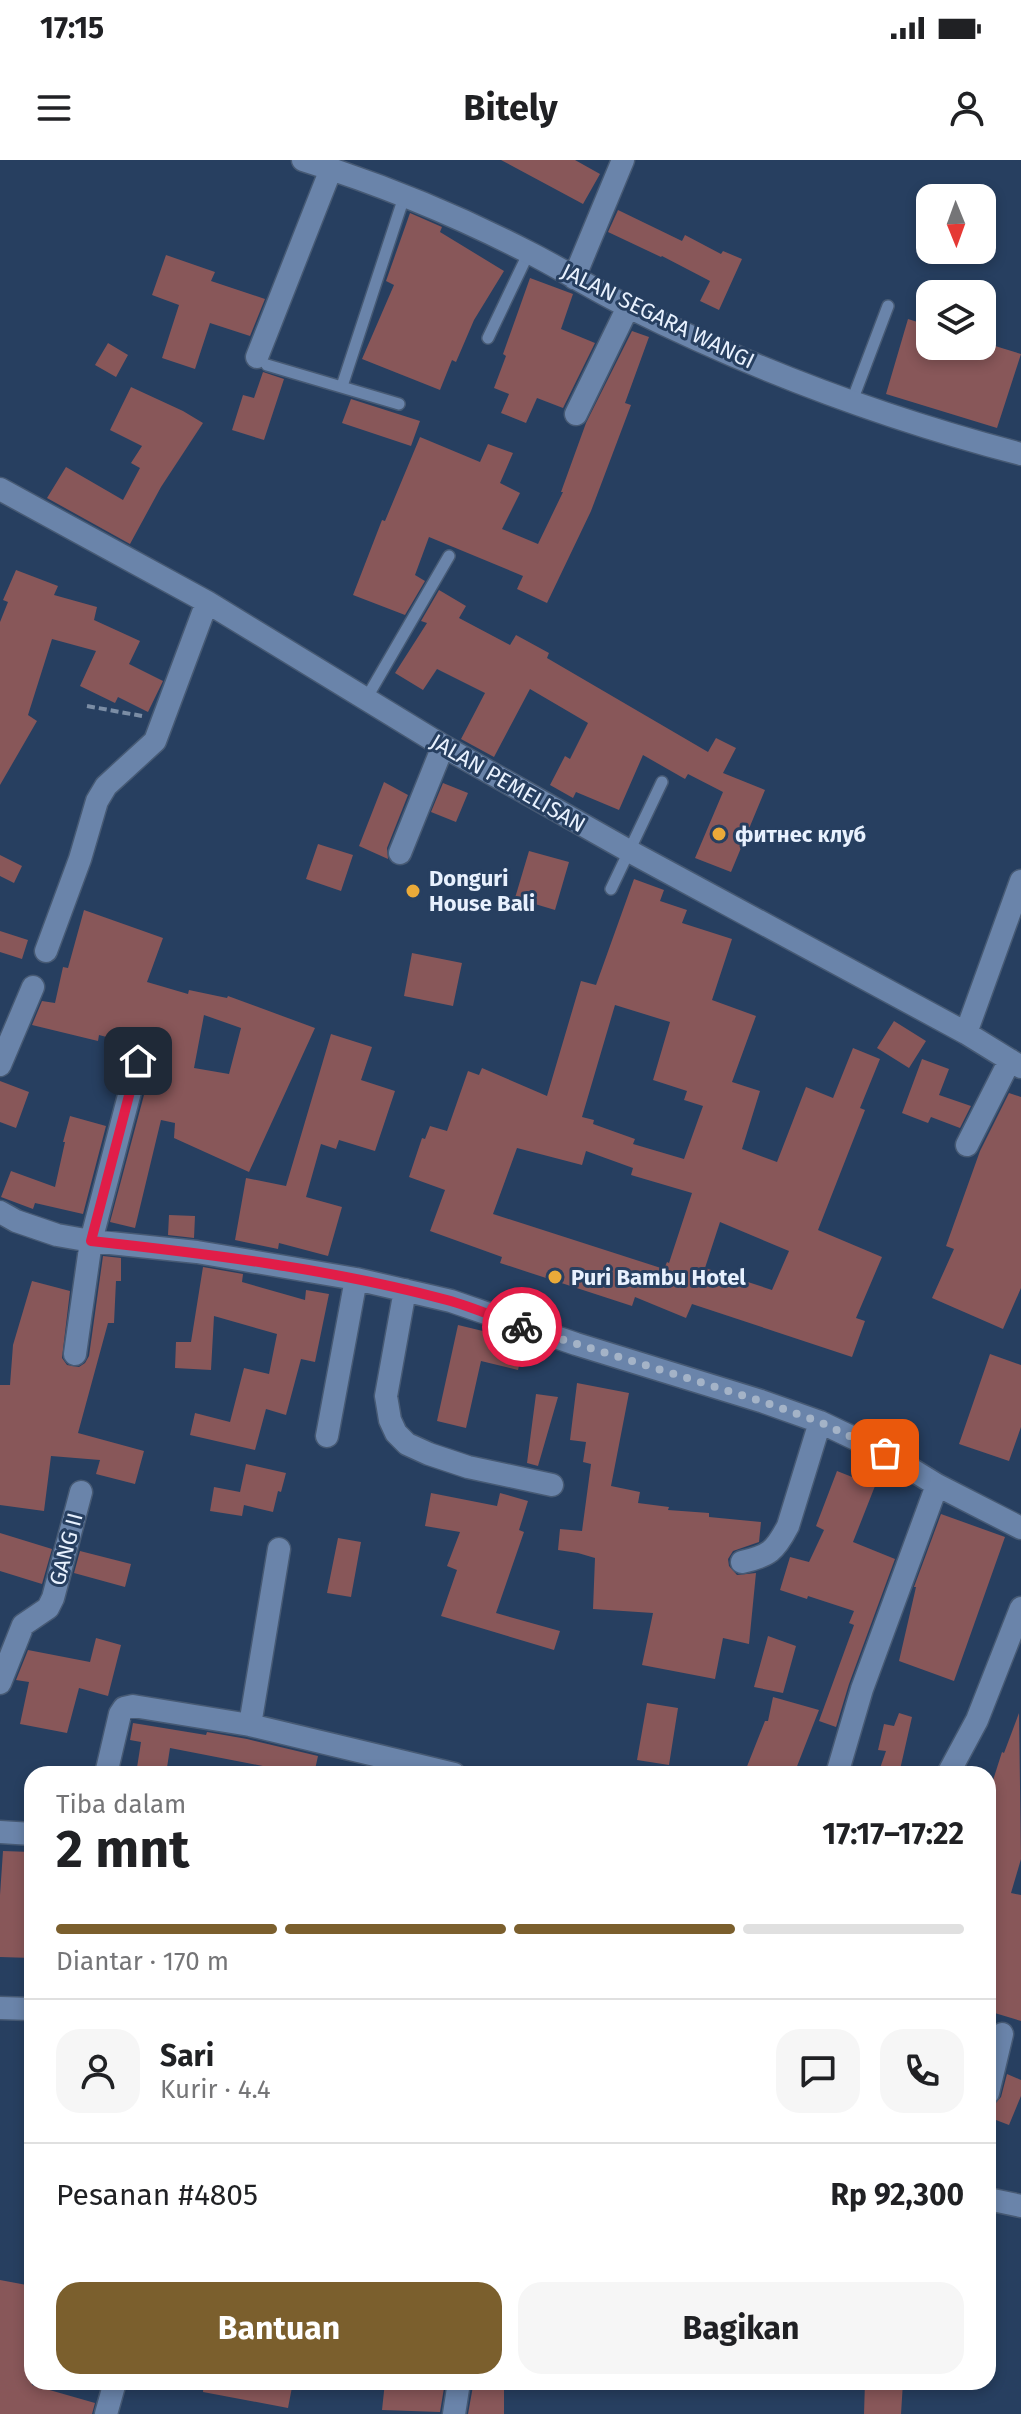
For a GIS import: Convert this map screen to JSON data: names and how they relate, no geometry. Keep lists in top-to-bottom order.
{
  "streets": {
    "street": ["JALAN SEGARA WANGI", "JALAN PEMELISAN", "GANG II"]
  },
  "places": ["фитнес клуб", "Donguri House Bali", "Puri Bambu Hotel"],
  "north": "bottom",
  "page": {
    "status": "17:15",
    "header": "Bitely",
    "heading": ["2 mnt", "Tiba dalam", "17:17–17:22"],
    "panel": [
      "Sari",
      "Kurir · 4.4",
      "Pesanan #4805",
      "Rp 92,300"
    ],
    "bar": "Diantar · 170 m",
    "buttons": ["Bantuan", "Bagikan"]
  }
}
